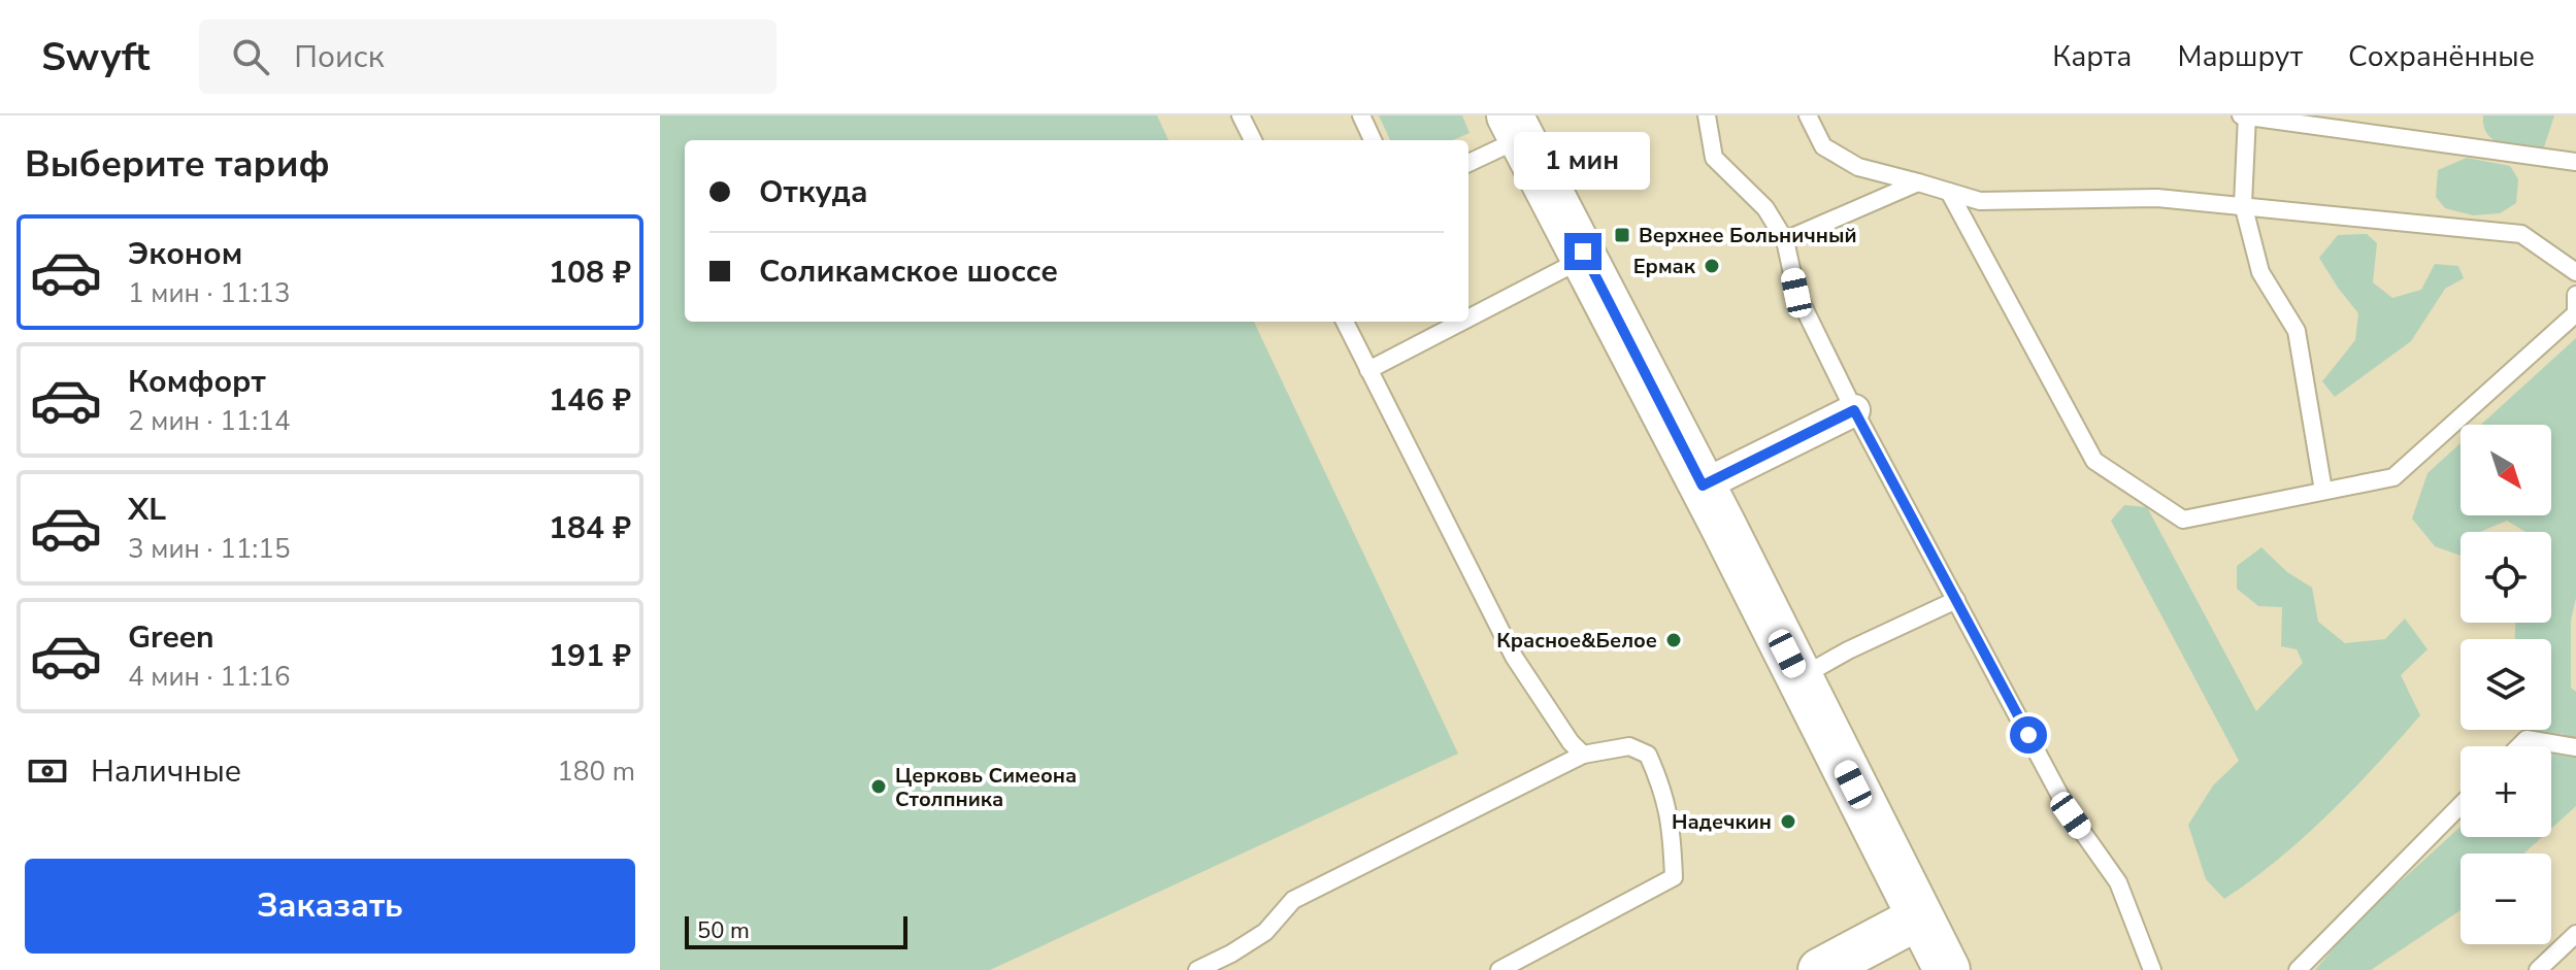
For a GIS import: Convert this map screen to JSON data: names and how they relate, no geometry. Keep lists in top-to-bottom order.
{
  "places": {
    "transit": ["Верхнее Больничный"],
    "other": [
      "Ермак",
      "Красное&Белое",
      "Церковь Симеона Столпника",
      "Надечкин"
    ]
  },
  "scale_bar": "50 m",
  "north": "bottom right",
  "page": {
    "header": "Swyft",
    "search": "Поиск",
    "nav": ["Карта", "Маршрут", "Сохранённые"],
    "heading": "Выберите тариф",
    "bubble": "1 мин",
    "banner": ["Откуда", "Соликамское шоссе"],
    "list": [
      {
        "name": "Эконом",
        "note": "1 мин · 11:13",
        "value": "108 ₽"
      },
      {
        "name": "Комфорт",
        "note": "2 мин · 11:14",
        "value": "146 ₽"
      },
      {
        "name": "XL",
        "note": "3 мин · 11:15",
        "value": "184 ₽"
      },
      {
        "name": "Green",
        "note": "4 мин · 11:16",
        "value": "191 ₽"
      }
    ],
    "map_buttons": ["+", "−"],
    "pay": ["Наличные", "180 m"],
    "buttons": "Заказать",
    "scale": "50 m"
  }
}
